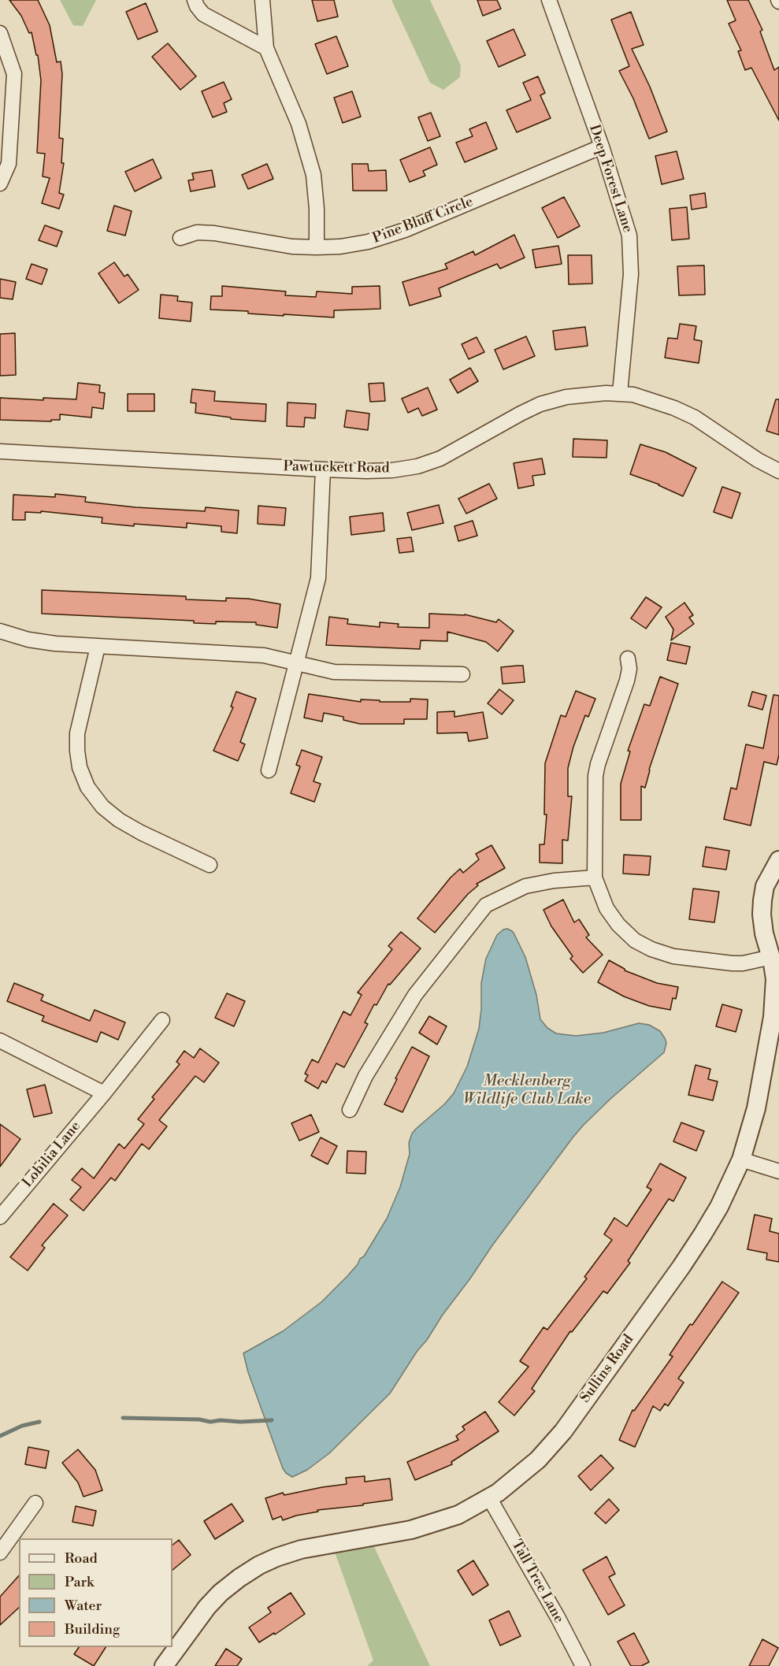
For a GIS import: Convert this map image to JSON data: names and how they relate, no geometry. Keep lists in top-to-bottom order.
{
  "streets": {
    "street": [
      "Deep Forest Lane",
      "Pine Bluff Circle",
      "Pawtuckett Road",
      "Lobilia Lane",
      "Sullins Road",
      "Tall Tree Lane"
    ]
  },
  "crossings": [
    ["Deep Forest Lane", "Pine Bluff Circle"],
    ["Deep Forest Lane", "Pawtuckett Road"],
    ["Sullins Road", "Tall Tree Lane"]
  ],
  "water": ["Mecklenberg Wildlife Club Lake"],
  "legend": [
    "Road",
    "Park",
    "Water",
    "Building"
  ]
}
